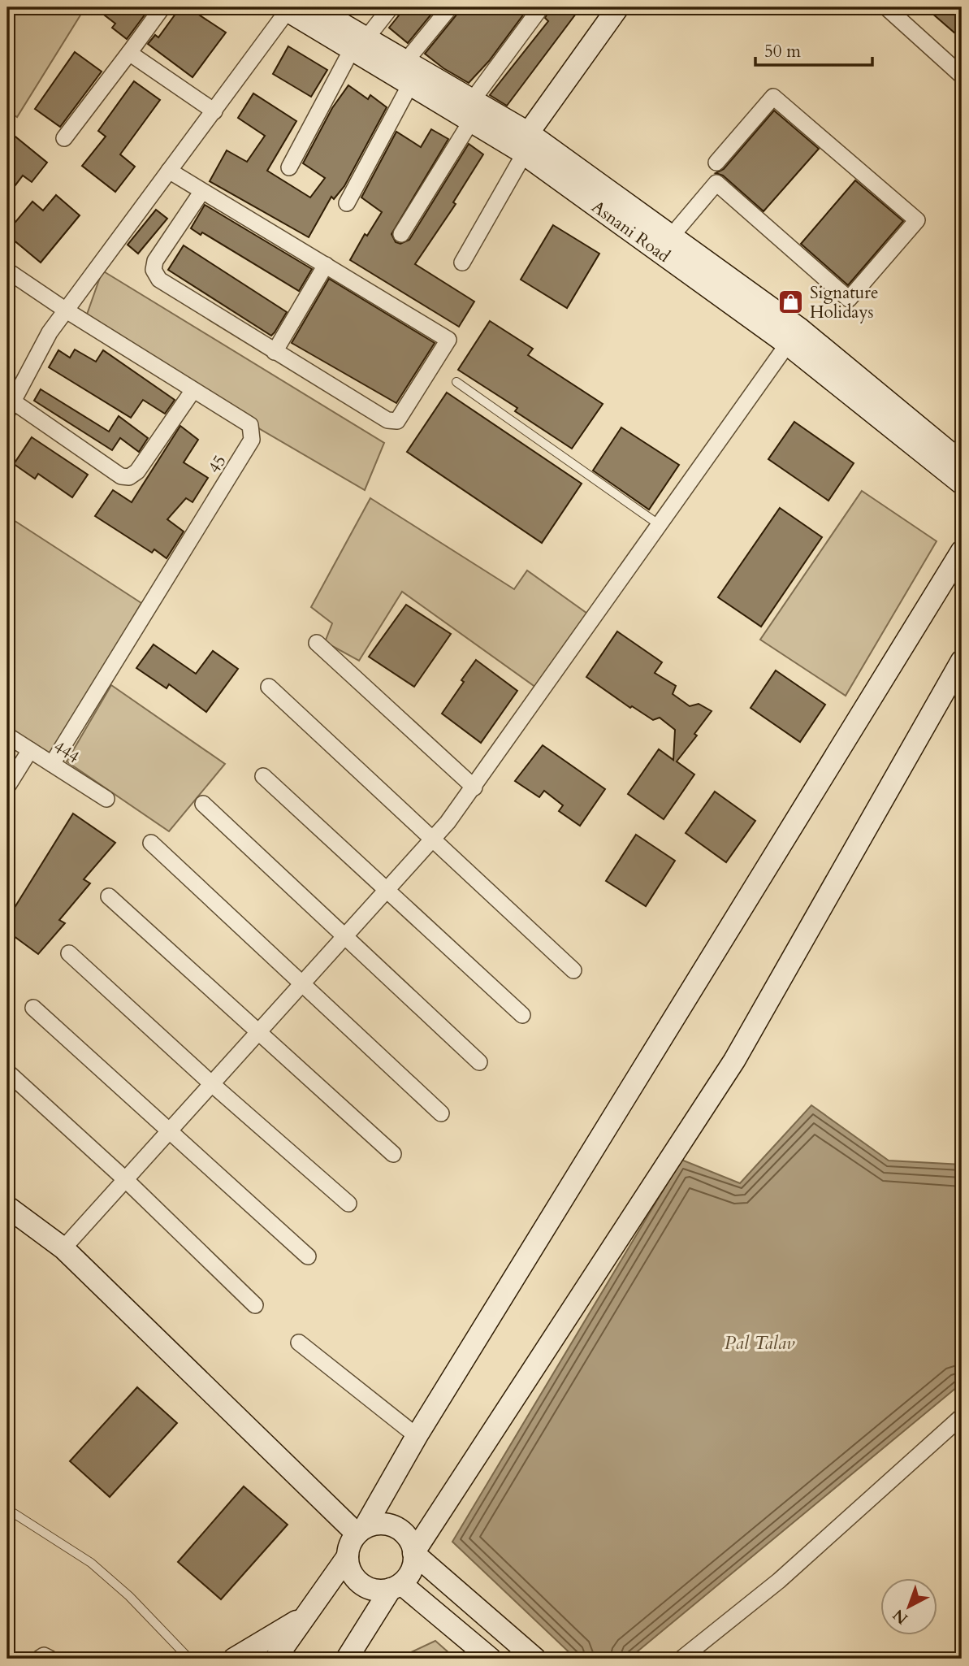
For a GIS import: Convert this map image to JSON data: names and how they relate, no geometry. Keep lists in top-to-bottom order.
{
  "streets": {
    "street": ["Asnani Road", "45", "444"]
  },
  "crossings": [
    ["45", "444"]
  ],
  "water": ["Pal Talav"],
  "places": {
    "shop": ["Signature Holidays"]
  },
  "scale_bar": "50 m",
  "north": "bottom left"
}
